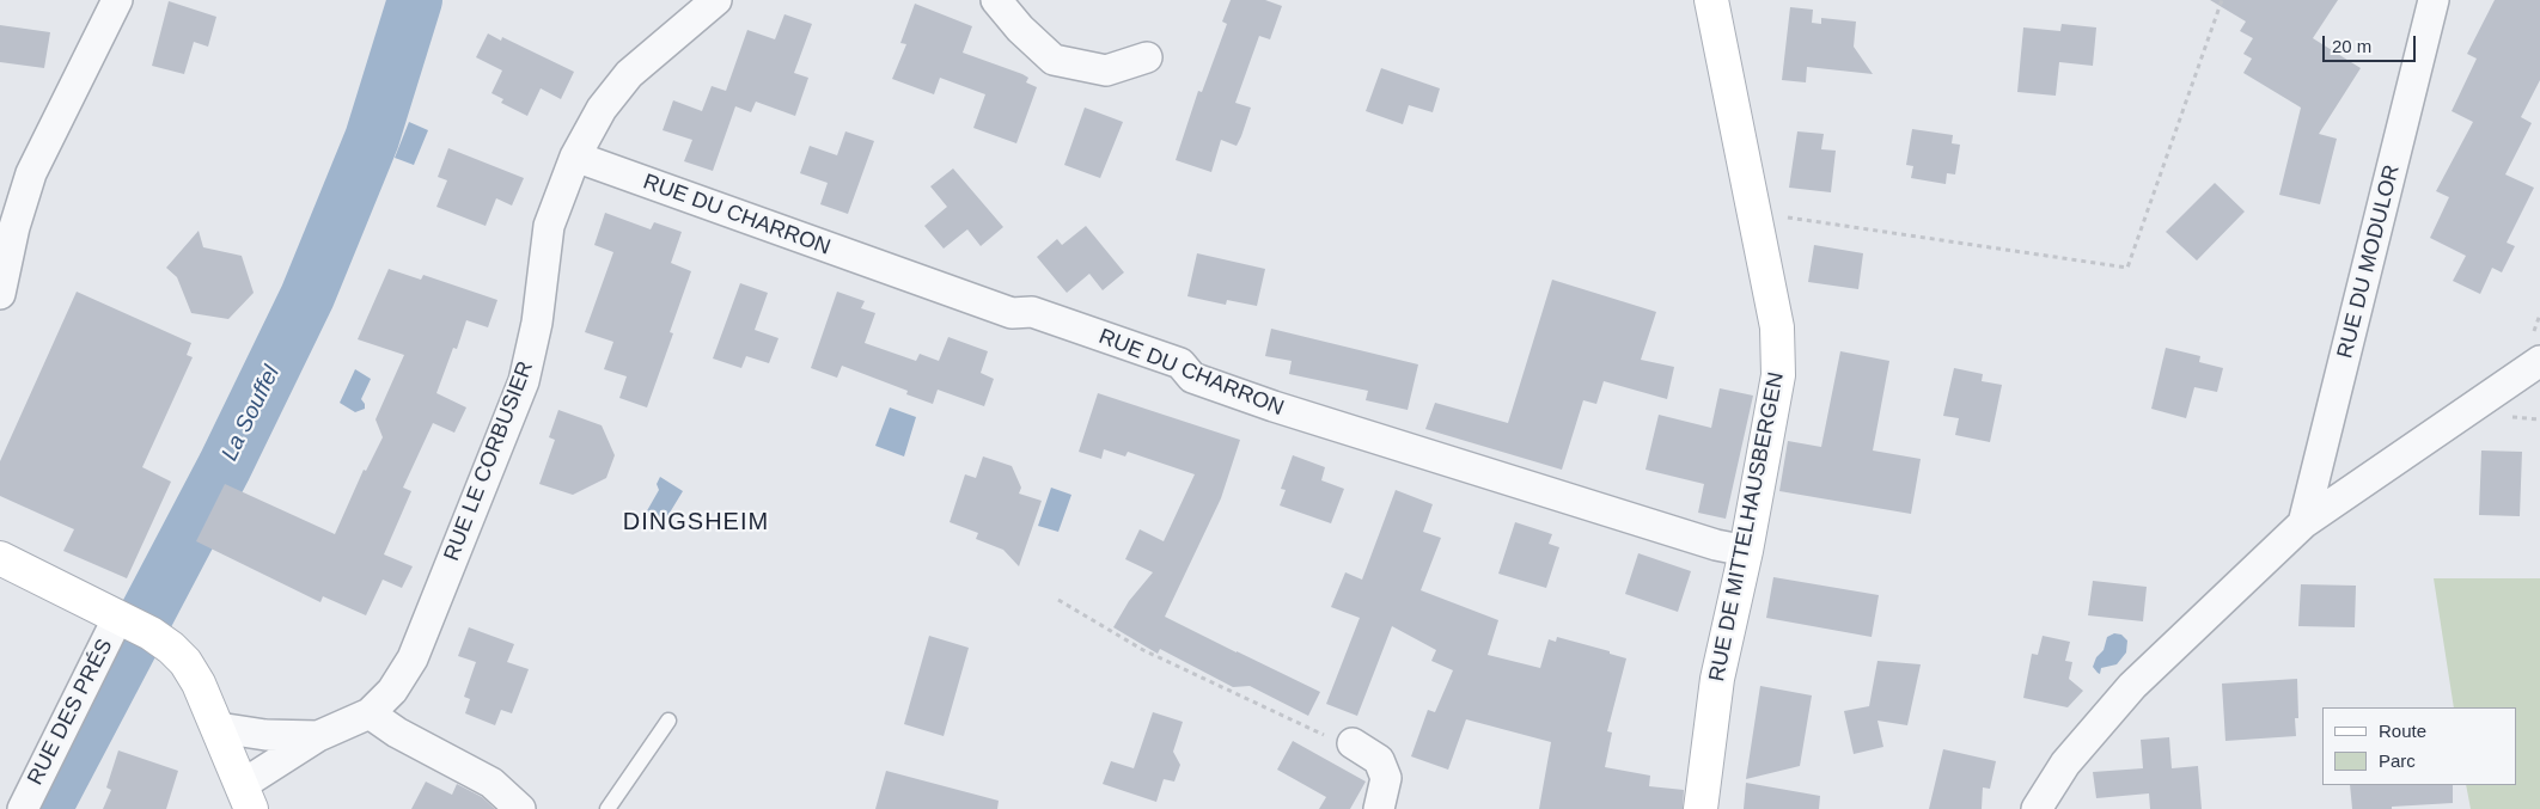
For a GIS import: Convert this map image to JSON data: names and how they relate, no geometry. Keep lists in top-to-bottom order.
{
  "streets": {
    "street": [
      "RUE DU CHARRON",
      "RUE DU MODULOR",
      "RUE LE CORBUSIER",
      "RUE DE MITTELHAUSBERGEN",
      "RUE DES PRÉS"
    ]
  },
  "crossings": [
    ["RUE DU CHARRON", "RUE LE CORBUSIER"],
    ["RUE DU CHARRON", "RUE DE MITTELHAUSBERGEN"]
  ],
  "districts": ["DINGSHEIM"],
  "water": ["La Souffel"],
  "legend": ["Route", "Parc"],
  "scale_bar": "20 m"
}
